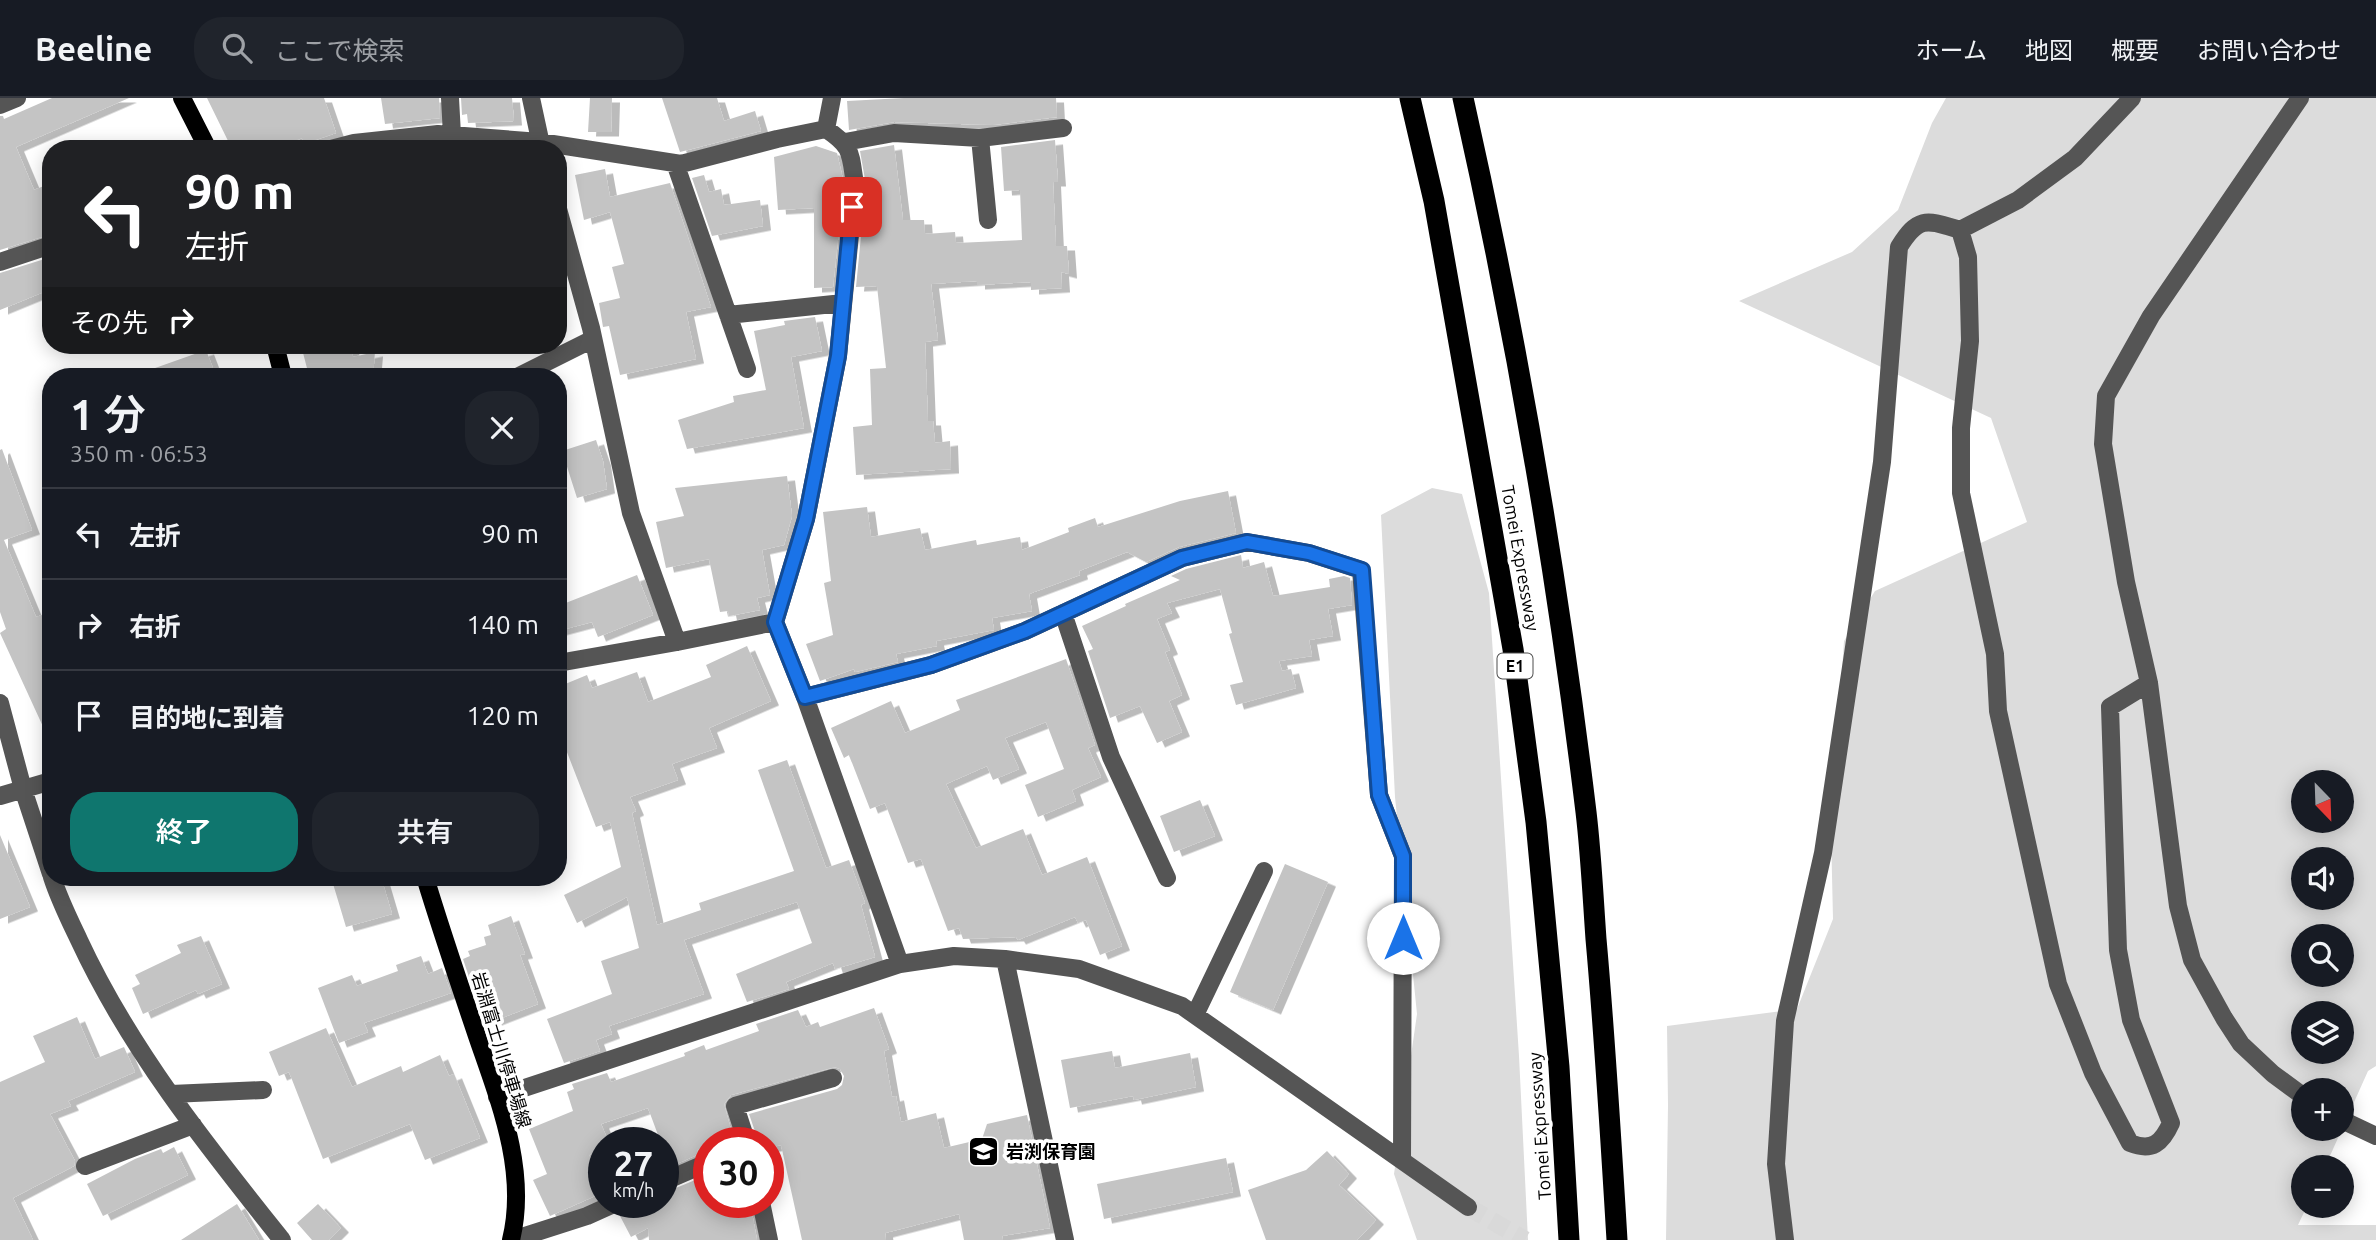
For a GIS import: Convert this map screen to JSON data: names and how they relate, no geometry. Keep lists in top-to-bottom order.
{
  "streets": {
    "highway": ["Tomei Expressway", "E1"],
    "main road": ["岩淵富士川停車場線"]
  },
  "places": {
    "school or university": ["岩渕保育園"]
  },
  "north": "bottom right",
  "page": {
    "header": "Beeline",
    "search": "ここで検索",
    "nav": [
      "ホーム",
      "地図",
      "概要",
      "お問い合わせ"
    ],
    "turn": ["90 m", "左折"],
    "then": "その先",
    "heading": ["1 分", "350 m · 06:53"],
    "list": [
      {
        "name": "左折",
        "value": "90 m"
      },
      {
        "name": "右折",
        "value": "140 m"
      },
      {
        "name": "目的地に到着",
        "value": "120 m"
      }
    ],
    "map_buttons": ["+", "−"],
    "buttons": ["終了", "共有"],
    "speed": "27 km/h",
    "limit": "30"
  }
}
